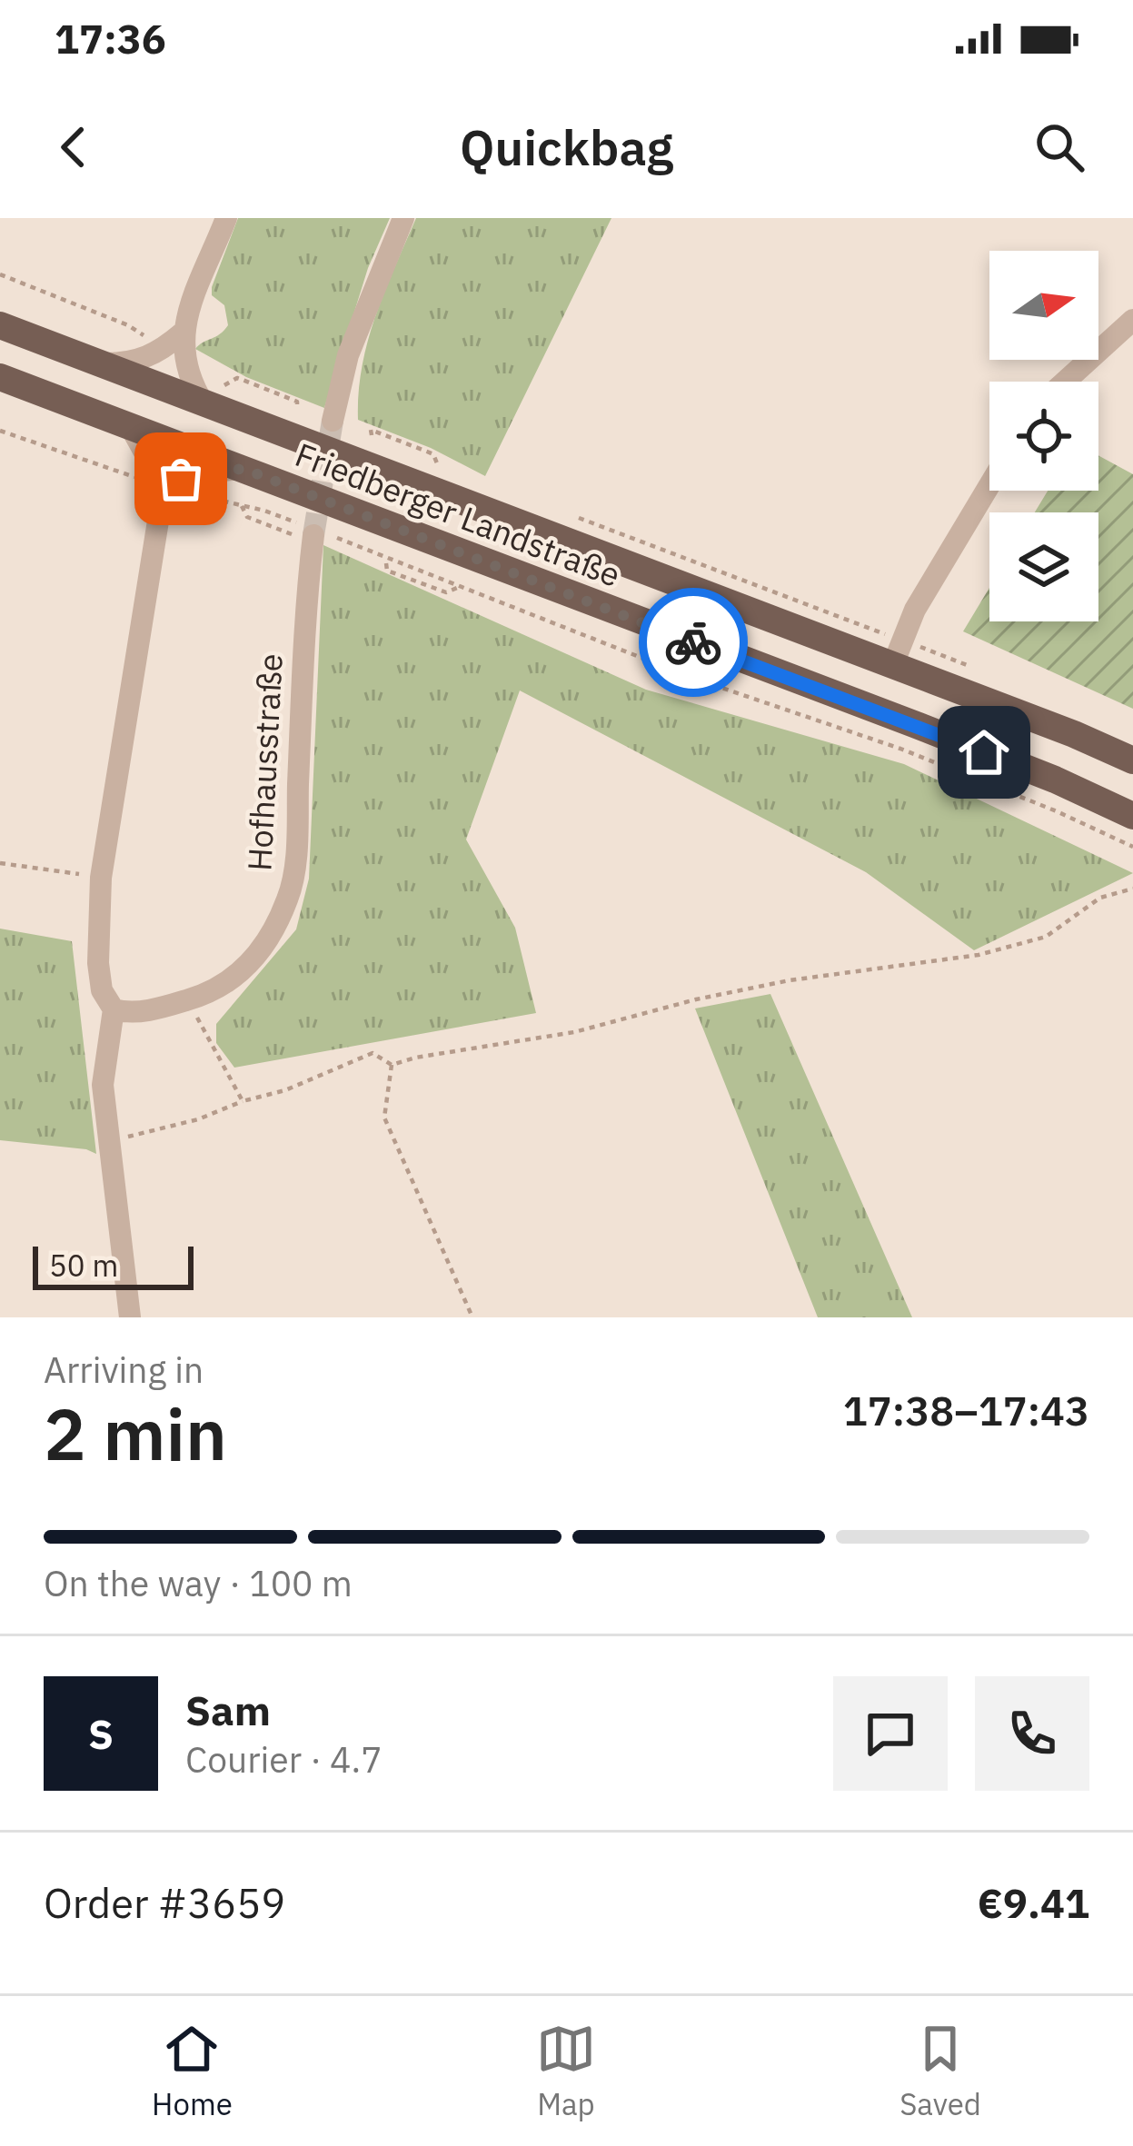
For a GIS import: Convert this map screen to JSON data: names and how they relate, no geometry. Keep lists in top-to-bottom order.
{
  "streets": {
    "main road": ["Friedberger Landstraße"],
    "street": ["Hofhausstraße"]
  },
  "scale_bar": "50 m",
  "north": "right",
  "page": {
    "status": "17:36",
    "header": "Quickbag",
    "scale": "50 m",
    "heading": ["2 min", "Arriving in", "17:38–17:43"],
    "panel": [
      "Sam",
      "Courier · 4.7",
      "Order #3659",
      "€9.41"
    ],
    "bar": "On the way · 100 m",
    "round": "S",
    "tabs": ["Home", "Map", "Saved"]
  }
}
